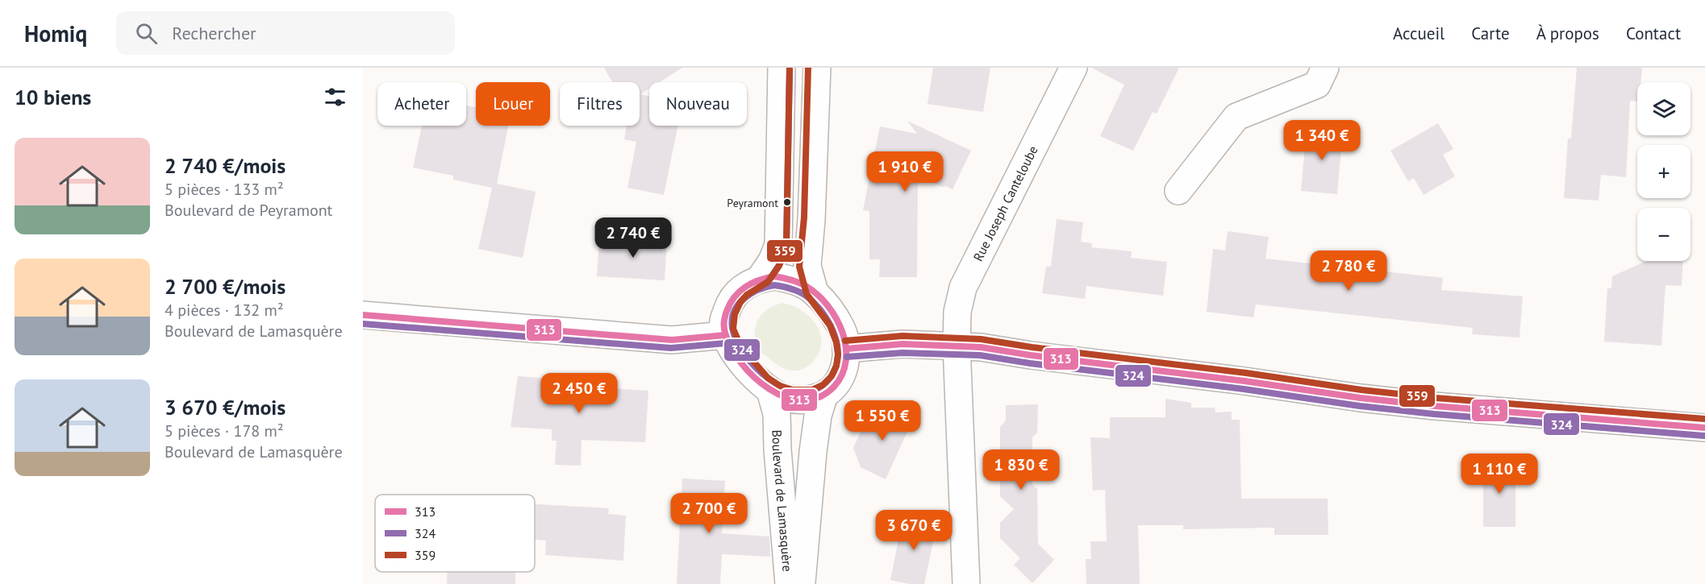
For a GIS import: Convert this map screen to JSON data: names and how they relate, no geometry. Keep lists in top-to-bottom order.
{
  "streets": {
    "street": ["Rue Joseph Canteloube", "Boulevard de Lamasquère"]
  },
  "places": ["Peyramont"],
  "lines": ["transit line 324", "transit line 359", "transit line 313"],
  "legend": ["313", "324", "359"],
  "page": {
    "header": "Homiq",
    "search": "Rechercher",
    "nav": [
      "Accueil",
      "Carte",
      "À propos",
      "Contact"
    ],
    "heading": "10 biens",
    "map_buttons": ["+", "−"],
    "chip": [
      "Acheter",
      "Louer",
      "Filtres",
      "Nouveau"
    ],
    "price": [
      "1 340 €",
      "1 910 €",
      "2 740 €",
      "2 780 €",
      "2 450 €",
      "1 550 €",
      "1 830 €",
      "1 110 €",
      "2 700 €",
      "3 670 €"
    ],
    "list": [
      {
        "name": "2 740 €/mois",
        "note": "5 pièces · 133 m² · Boulevard de Peyramont"
      },
      {
        "name": "2 700 €/mois",
        "note": "4 pièces · 132 m² · Boulevard de Lamasquère"
      },
      {
        "name": "3 670 €/mois",
        "note": "5 pièces · 178 m² · Boulevard de Lamasquère"
      }
    ]
  }
}
